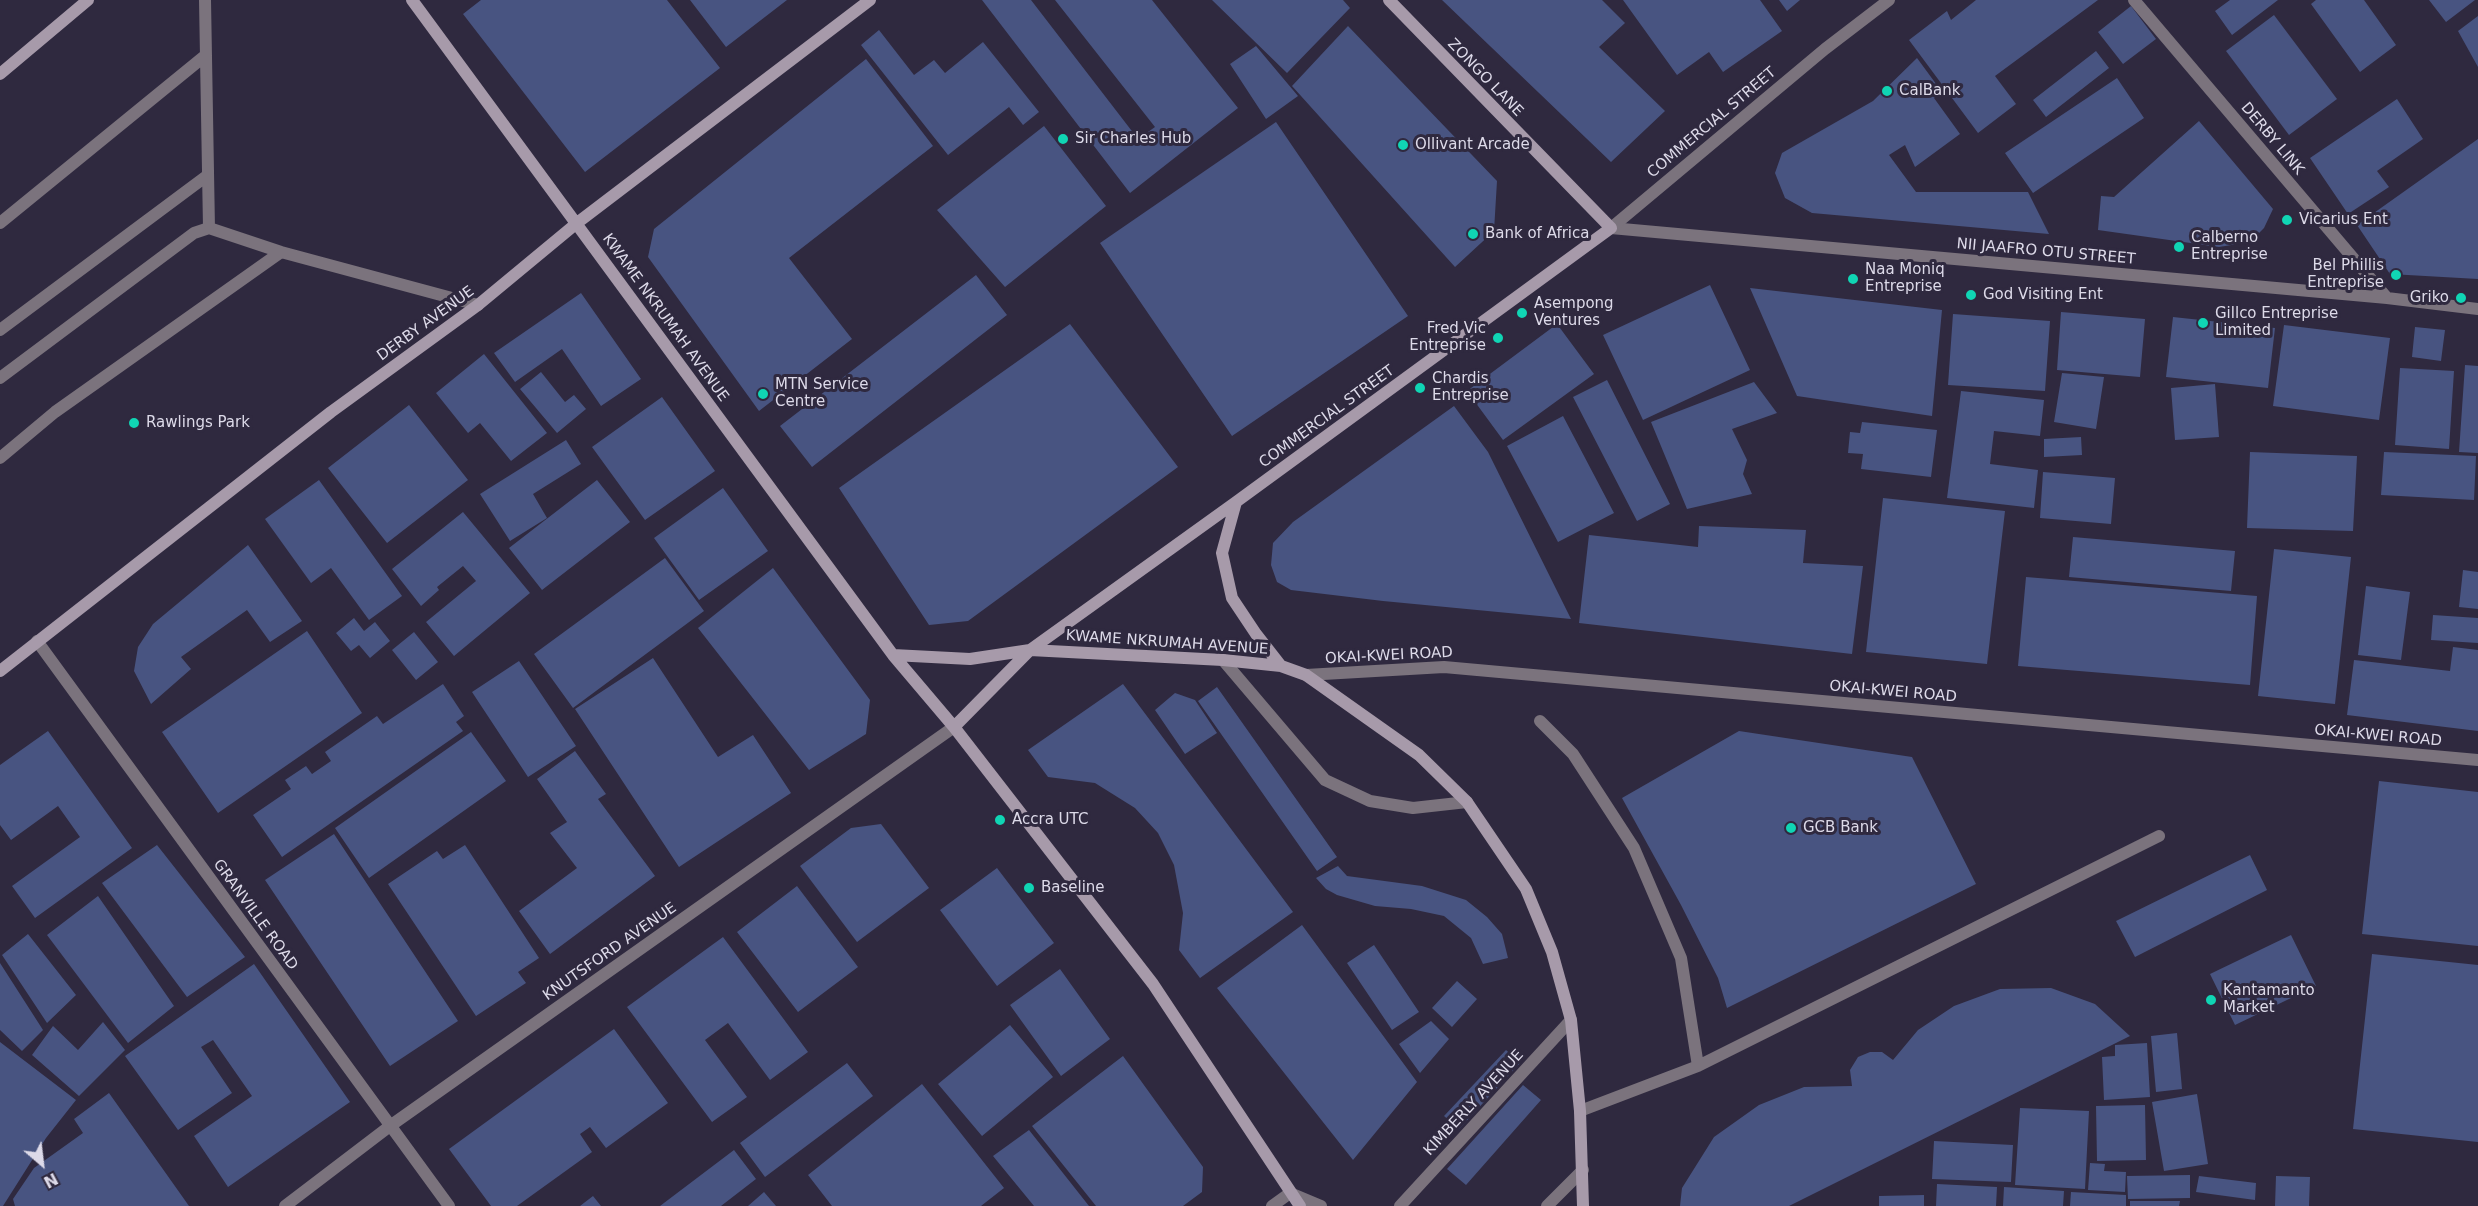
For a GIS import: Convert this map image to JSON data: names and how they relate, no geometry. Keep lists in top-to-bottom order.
{
  "streets": {
    "main road": [
      "ZONGO LANE",
      "COMMERCIAL STREET",
      "KWAME NKRUMAH AVENUE",
      "DERBY AVENUE"
    ],
    "street": [
      "DERBY LINK",
      "NII JAAFRO OTU STREET",
      "OKAI-KWEI ROAD",
      "GRANVILLE ROAD",
      "KNUTSFORD AVENUE",
      "KIMBERLY AVENUE"
    ]
  },
  "crossings": [
    ["ZONGO LANE", "COMMERCIAL STREET"],
    ["ZONGO LANE", "NII JAAFRO OTU STREET"],
    ["COMMERCIAL STREET", "NII JAAFRO OTU STREET"],
    ["COMMERCIAL STREET", "KWAME NKRUMAH AVENUE"],
    ["COMMERCIAL STREET", "KNUTSFORD AVENUE"],
    ["DERBY LINK", "NII JAAFRO OTU STREET"],
    ["KWAME NKRUMAH AVENUE", "DERBY AVENUE"],
    ["KWAME NKRUMAH AVENUE", "OKAI-KWEI ROAD"],
    ["KWAME NKRUMAH AVENUE", "KNUTSFORD AVENUE"],
    ["KWAME NKRUMAH AVENUE", "KIMBERLY AVENUE"],
    ["DERBY AVENUE", "GRANVILLE ROAD"],
    ["GRANVILLE ROAD", "KNUTSFORD AVENUE"]
  ],
  "places": [
    "CalBank",
    "Sir Charles Hub",
    "Ollivant Arcade",
    "Vicarius Ent",
    "Bank of Africa",
    "Calberno Entreprise",
    "Bel Phillis Entreprise",
    "Naa Moniq Entreprise",
    "God Visiting Ent",
    "Griko",
    "Asempong Ventures",
    "Gillco Entreprise Limited",
    "Fred Vic Entreprise",
    "Chardis Entreprise",
    "MTN Service Centre",
    "Rawlings Park",
    "Accra UTC",
    "GCB Bank",
    "Baseline",
    "Kantamanto Market"
  ],
  "north": "bottom right"
}
